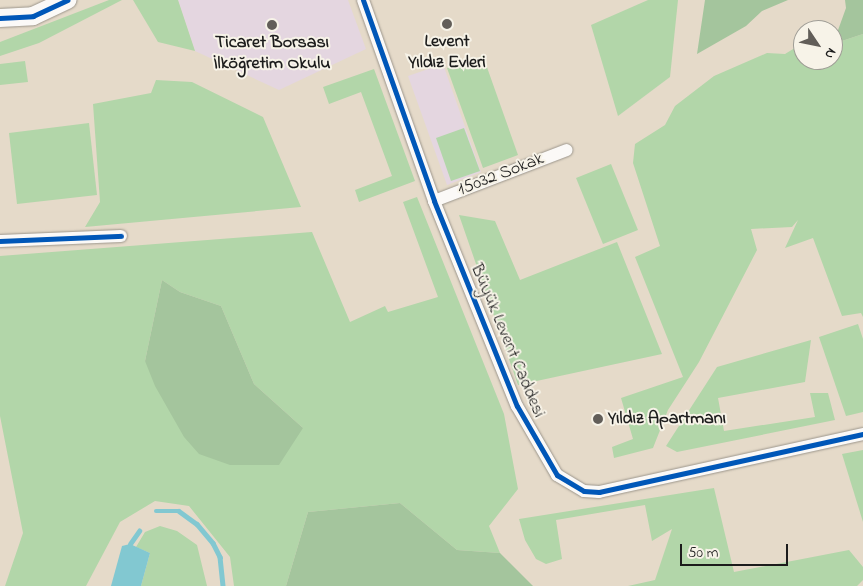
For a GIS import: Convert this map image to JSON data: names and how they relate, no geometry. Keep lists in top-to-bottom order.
{
  "streets": {
    "street": ["15032 Sokak", "Büyük Levent Caddesi"]
  },
  "crossings": [
    ["15032 Sokak", "Büyük Levent Caddesi"]
  ],
  "places": ["Levent Yıldız Evleri", "Ticaret Borsası İlköğretim Okulu", "Yıldız Apartmanı"],
  "scale_bar": "50 m",
  "north": "bottom right"
}
